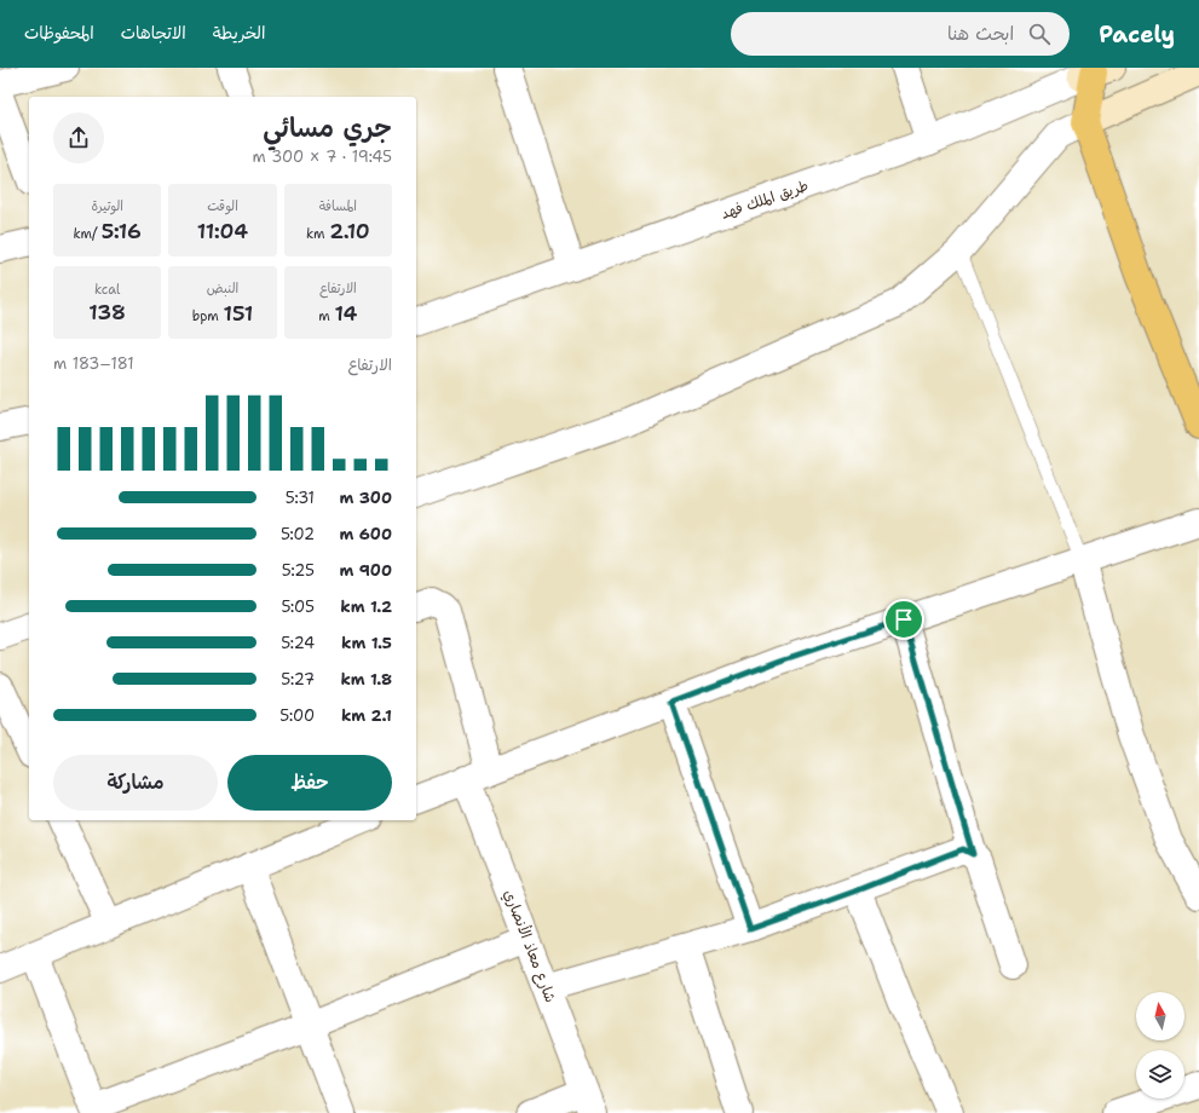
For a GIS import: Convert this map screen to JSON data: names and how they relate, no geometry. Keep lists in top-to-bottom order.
{
  "streets": {
    "street": ["طريق الملك فهد", "شارع معاذ الأنصاري"]
  },
  "north": "top",
  "page": {
    "header": "Pacely",
    "search": "ابحث هنا",
    "nav": ["الخريطة", "الاتجاهات", "المحفوظات"],
    "heading": ["جري مسائي", "19:45 · 7 × 300 m"],
    "stats": [
      ["المسافة", "2.10 km"],
      ["الوقت", "11:04"],
      ["الوتيرة", "5:16 /km"],
      ["الارتفاع", "14 m"],
      ["النبض", "151 bpm"],
      ["kcal", "138"]
    ],
    "chart": ["الارتفاع", "181–183 m"],
    "list": [
      {
        "name": "300 m",
        "note": "5:31"
      },
      {
        "name": "600 m",
        "note": "5:02"
      },
      {
        "name": "900 m",
        "note": "5:25"
      },
      {
        "name": "1.2 km",
        "note": "5:05"
      },
      {
        "name": "1.5 km",
        "note": "5:24"
      },
      {
        "name": "1.8 km",
        "note": "5:27"
      },
      {
        "name": "2.1 km",
        "note": "5:00"
      }
    ],
    "buttons": ["حفظ", "مشاركة"]
  }
}
